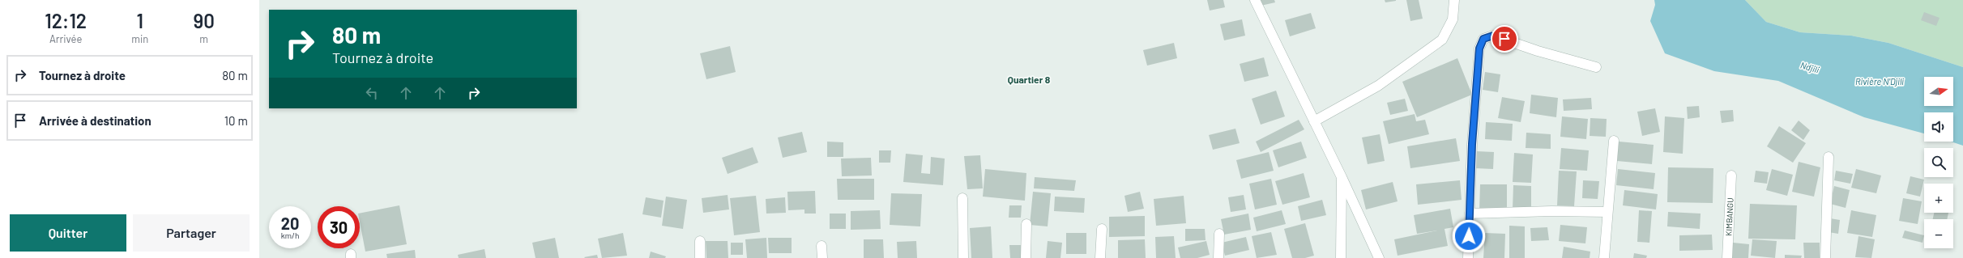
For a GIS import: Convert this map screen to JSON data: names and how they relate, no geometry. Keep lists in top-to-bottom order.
{
  "streets": {
    "street": ["KIMBANGU"]
  },
  "districts": ["Quartier 8"],
  "water": ["Ndjili", "Rivière N'Djili"],
  "north": "right",
  "page": {
    "eta": [
      "12:12",
      "Arrivée",
      "1",
      "min",
      "90",
      "m"
    ],
    "turn": ["80 m", "Tournez à droite"],
    "list": [
      {
        "name": "Tournez à droite",
        "value": "80 m"
      },
      {
        "name": "Arrivée à destination",
        "value": "10 m"
      }
    ],
    "map_buttons": ["+", "−"],
    "speed": "20 km/h",
    "limit": "30",
    "buttons": ["Quitter", "Partager"]
  }
}
